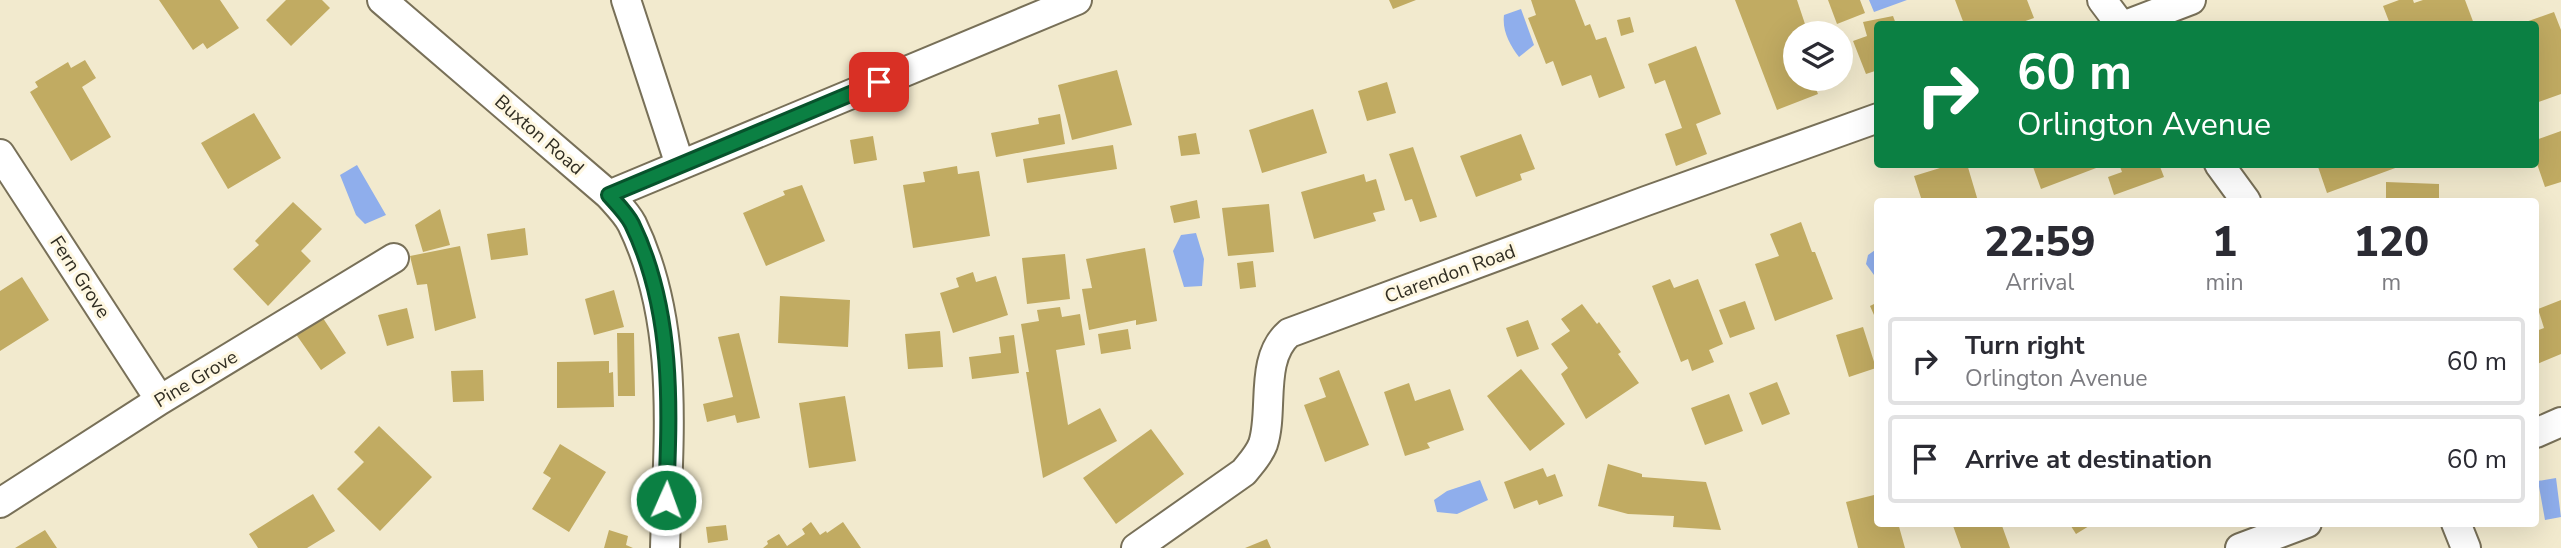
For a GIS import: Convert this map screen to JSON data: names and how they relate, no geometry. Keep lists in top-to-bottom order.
{
  "streets": {
    "street": [
      "Buxton Road",
      "Clarendon Road",
      "Fern Grove",
      "Pine Grove"
    ]
  },
  "crossings": [
    ["Fern Grove", "Pine Grove"]
  ],
  "page": {
    "turn": ["60 m", "Orlington Avenue"],
    "eta": [
      "22:59",
      "Arrival",
      "1",
      "min",
      "120",
      "m"
    ],
    "list": [
      {
        "name": "Turn right",
        "note": "Orlington Avenue",
        "value": "60 m"
      },
      {
        "name": "Arrive at destination",
        "value": "60 m"
      }
    ]
  }
}
